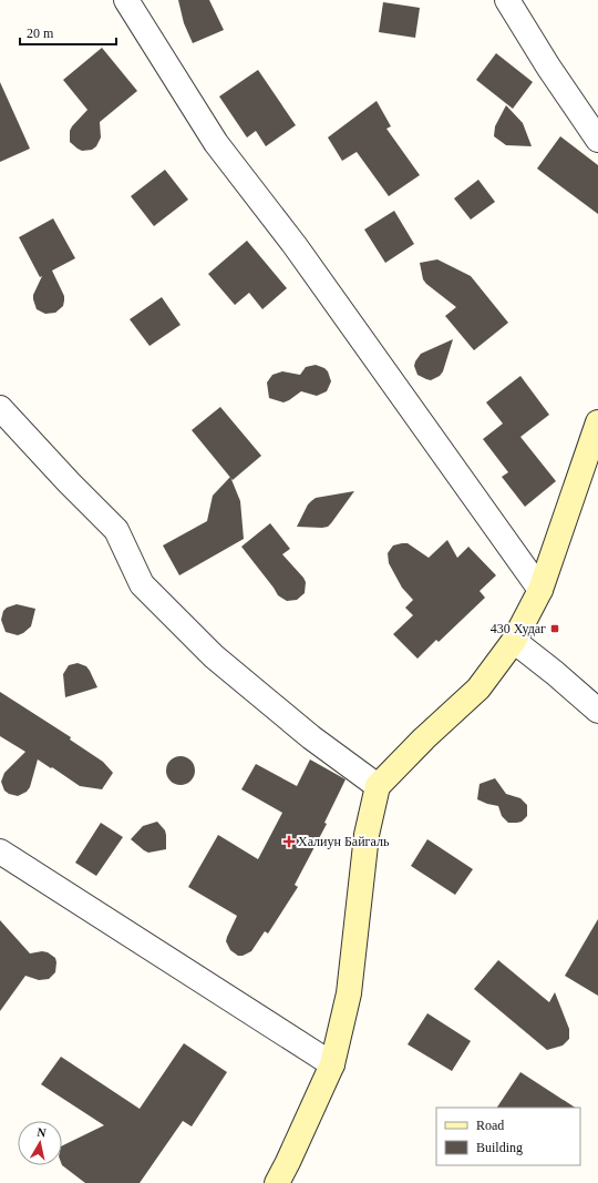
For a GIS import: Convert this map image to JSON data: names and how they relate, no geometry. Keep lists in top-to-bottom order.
{
  "places": {
    "transit": ["430 Худаг"],
    "health": ["Халиун Байгаль"]
  },
  "legend": ["Road", "Building"],
  "scale_bar": "20 m",
  "north": "top"
}
